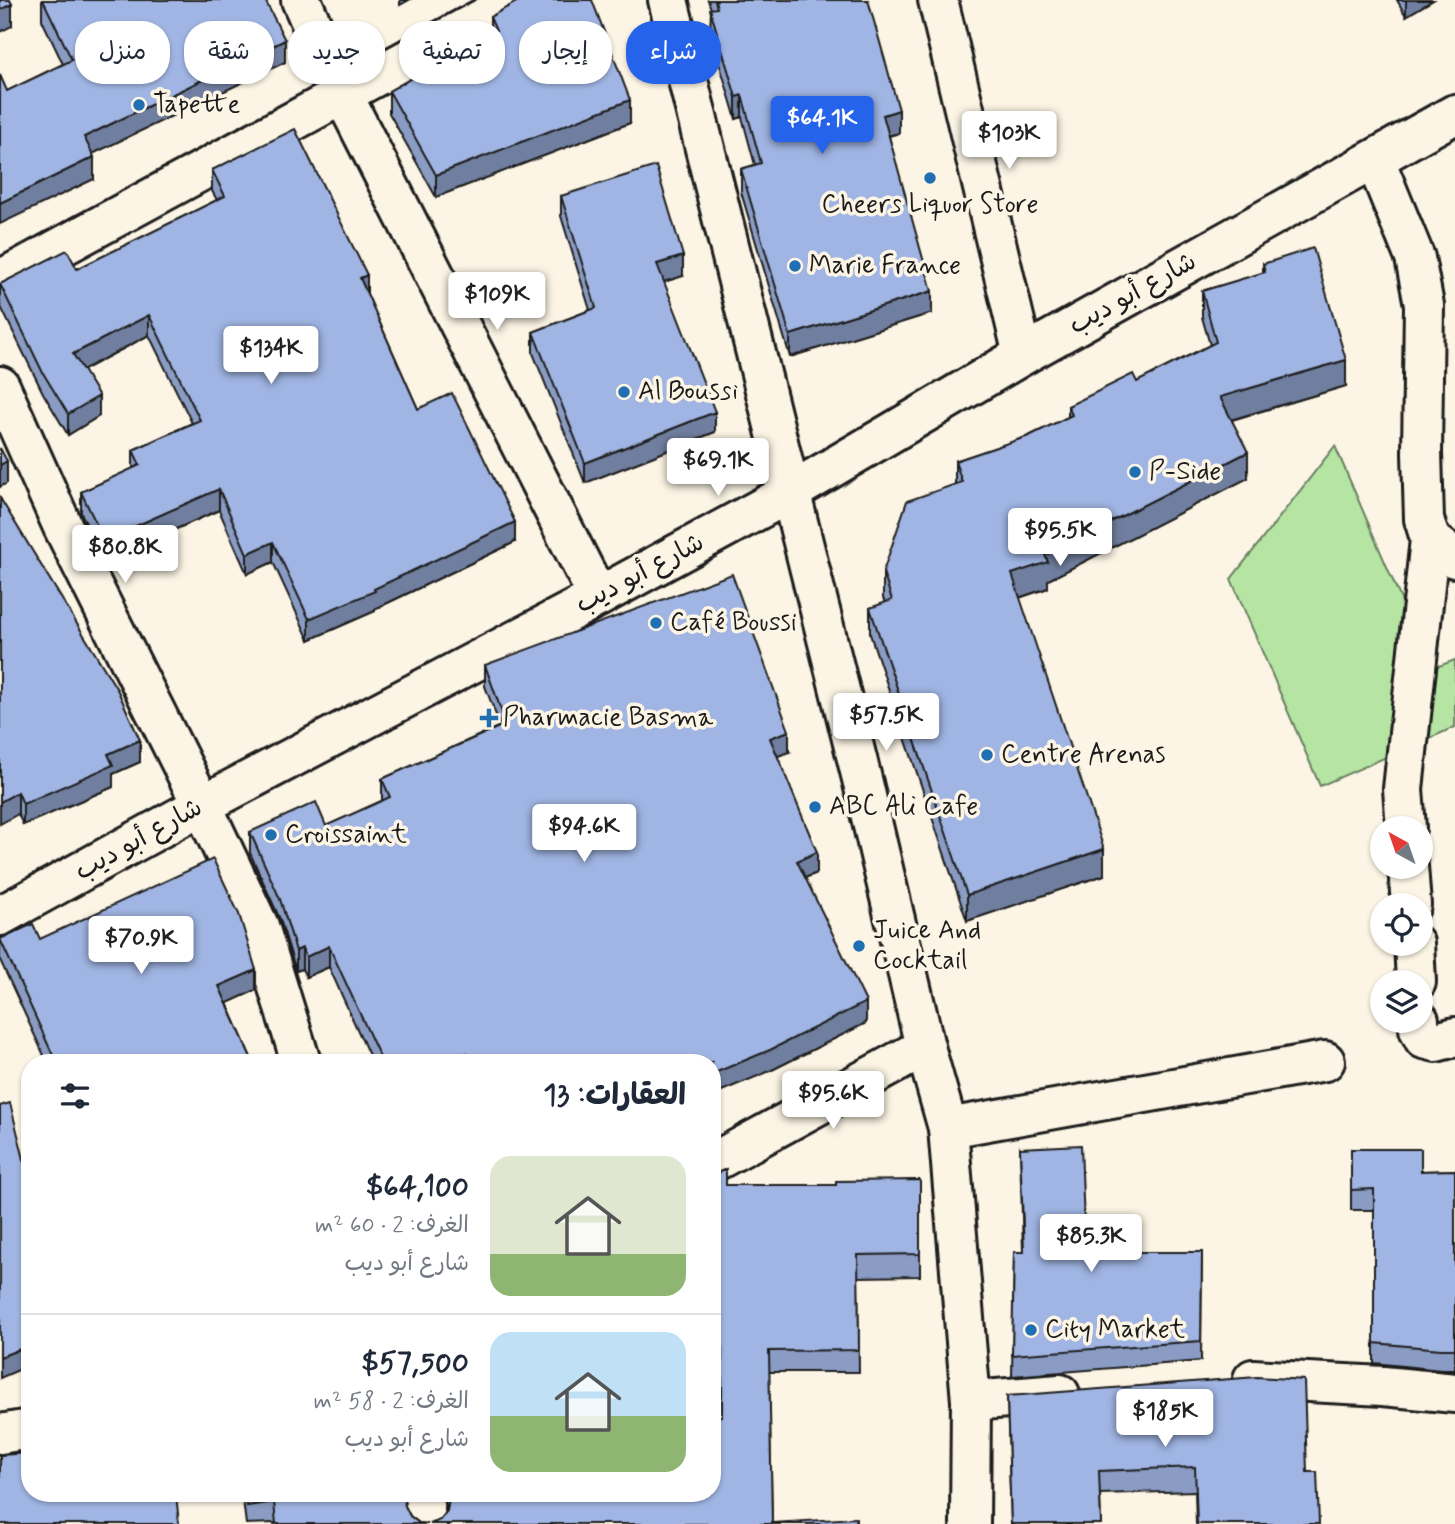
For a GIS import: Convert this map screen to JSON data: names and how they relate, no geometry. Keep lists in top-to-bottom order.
{
  "streets": {
    "street": ["شارع أبو ديب"]
  },
  "places": {
    "other": [
      "Tapette",
      "Cheers Liquor Store",
      "Marie France",
      "Al Boussi",
      "P-Side",
      "Café Boussi",
      "Centre Arenas",
      "ABC Ali Cafe",
      "Croissaint",
      "Juice And Cocktail",
      "City Market"
    ],
    "health": ["Pharmacie Basma"]
  },
  "north": "top left",
  "page": {
    "chip": [
      "شراء",
      "إيجار",
      "تصفية",
      "جديد",
      "شقة",
      "منزل"
    ],
    "price": [
      "$64.1K",
      "$103K",
      "$109K",
      "$134K",
      "$69.1K",
      "$95.5K",
      "$80.8K",
      "$57.5K",
      "$94.6K",
      "$70.9K",
      "$95.6K",
      "$85.3K",
      "$185K"
    ],
    "heading": "العقارات: 13",
    "list": [
      {
        "name": "$64,100",
        "note": "الغرف: 2 · 60 m² · شارع أبو ديب"
      },
      {
        "name": "$57,500",
        "note": "الغرف: 2 · 58 m² · شارع أبو ديب"
      }
    ]
  }
}
